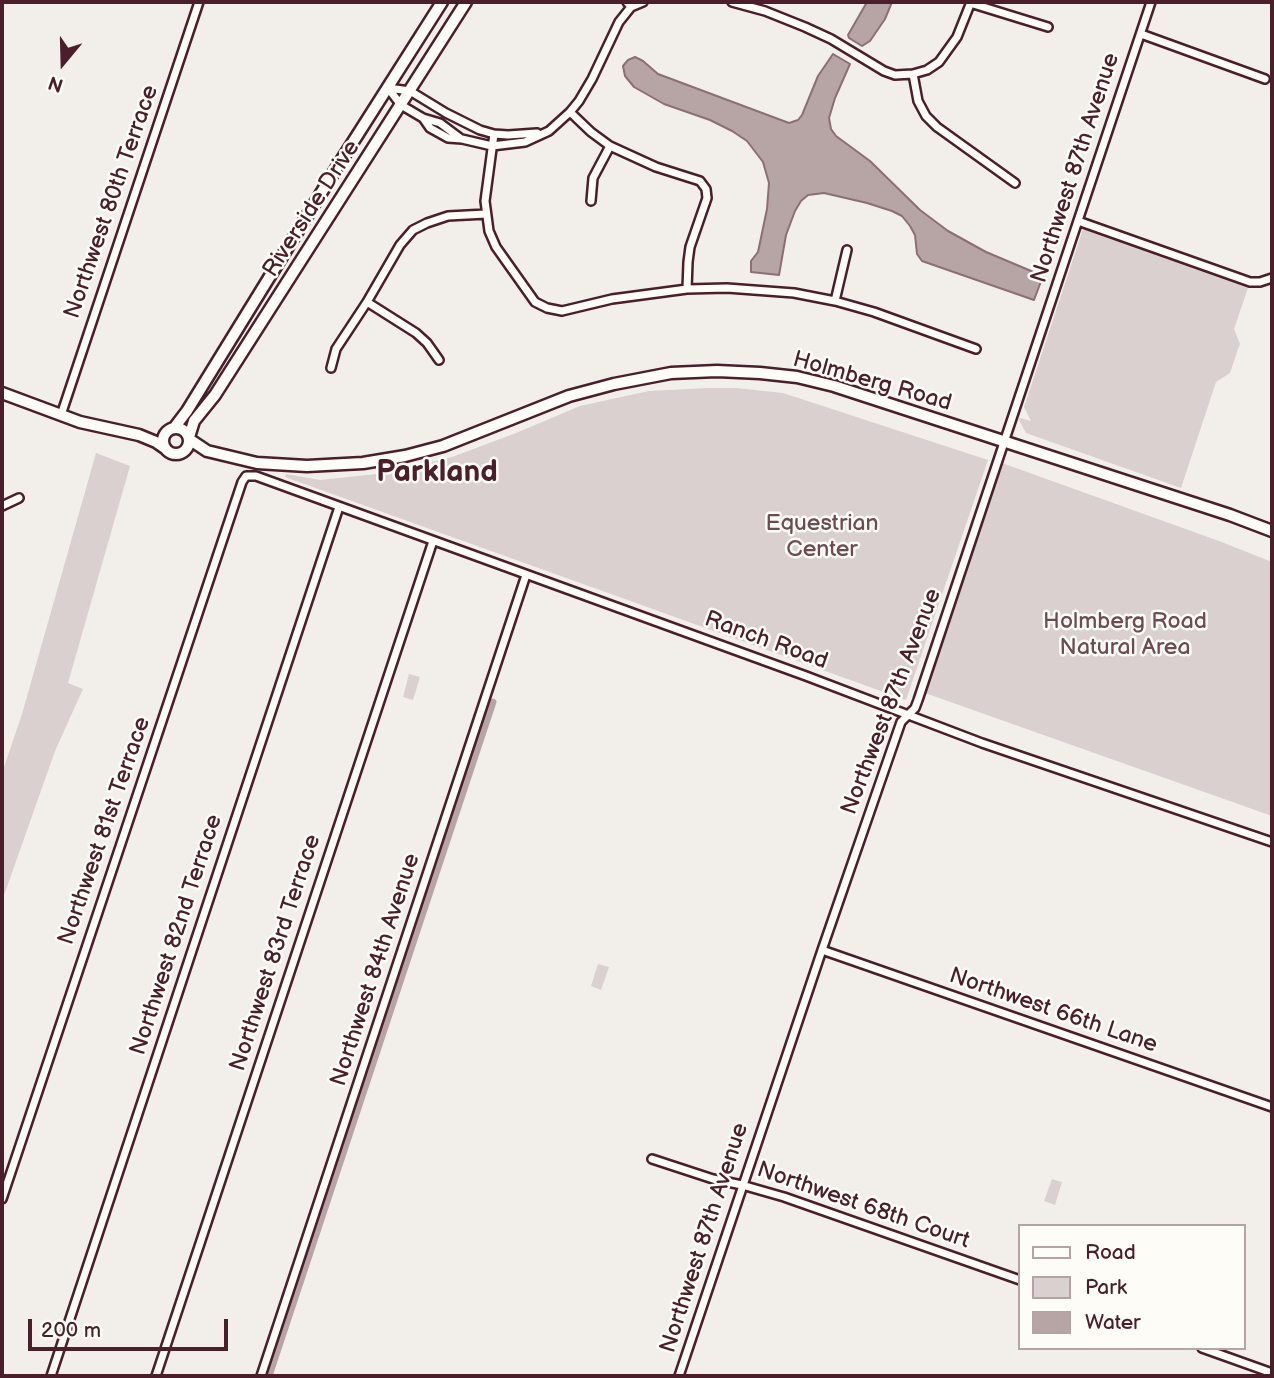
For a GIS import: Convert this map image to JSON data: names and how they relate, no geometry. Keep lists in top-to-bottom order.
{
  "streets": {
    "street": [
      "Northwest 87th Avenue",
      "Northwest 80th Terrace",
      "Riverside Drive",
      "Holmberg Road",
      "Ranch Road",
      "Northwest 81st Terrace",
      "Northwest 82nd Terrace",
      "Northwest 83rd Terrace",
      "Northwest 84th Avenue",
      "Northwest 66th Lane",
      "Northwest 68th Court"
    ]
  },
  "crossings": [
    ["Northwest 87th Avenue", "Holmberg Road"],
    ["Northwest 87th Avenue", "Ranch Road"],
    ["Northwest 87th Avenue", "Northwest 66th Lane"],
    ["Northwest 87th Avenue", "Northwest 68th Court"],
    ["Riverside Drive", "Holmberg Road"],
    ["Ranch Road", "Northwest 81st Terrace"],
    ["Ranch Road", "Northwest 82nd Terrace"],
    ["Ranch Road", "Northwest 83rd Terrace"],
    ["Ranch Road", "Northwest 84th Avenue"]
  ],
  "districts": ["Parkland"],
  "parks": ["Equestrian Center", "Holmberg Road Natural Area"],
  "legend": ["Road", "Park", "Water"],
  "scale_bar": "200 m",
  "north": "bottom"
}
